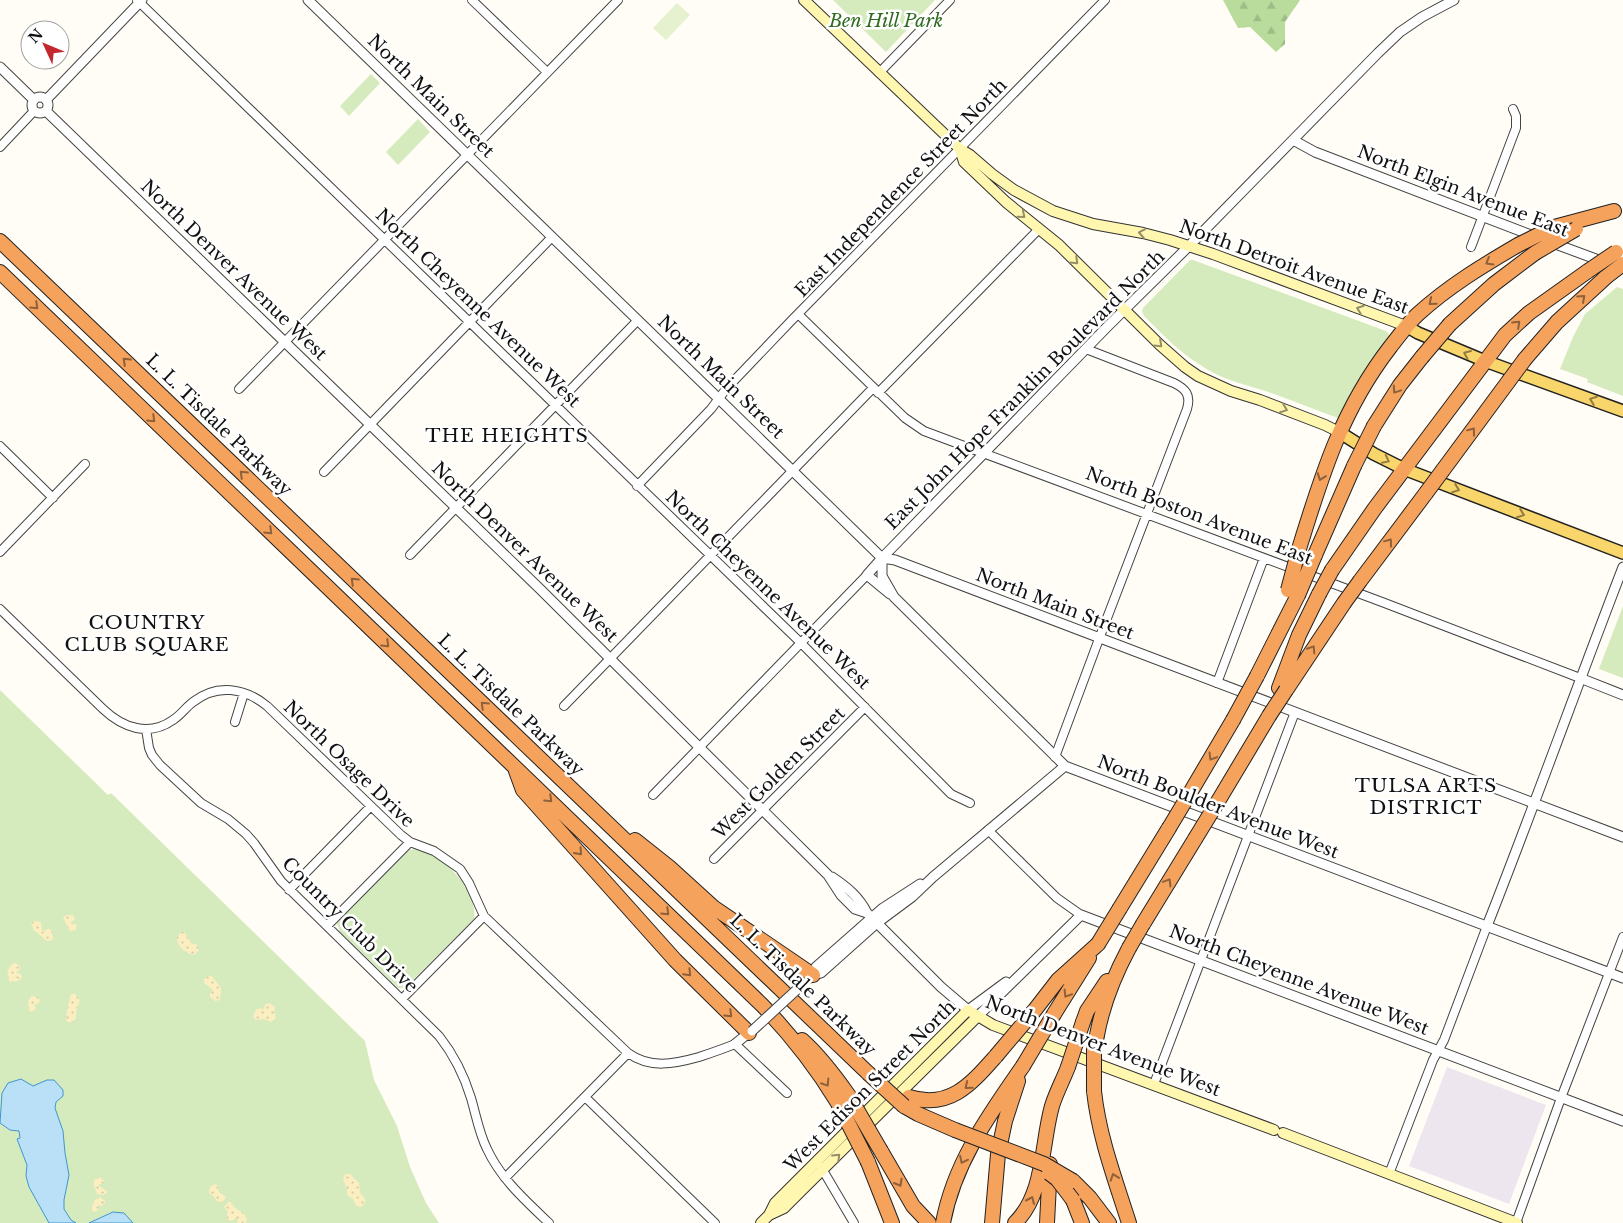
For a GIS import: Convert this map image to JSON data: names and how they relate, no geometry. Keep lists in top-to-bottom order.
{
  "streets": {
    "highway": ["L. L. Tisdale Parkway"],
    "main road": ["North Detroit Avenue East", "North Denver Avenue West", "West Edison Street North"],
    "street": [
      "North Main Street",
      "East Independence Street North",
      "North Elgin Avenue East",
      "North Cheyenne Avenue West",
      "East John Hope Franklin Boulevard North",
      "North Boston Avenue East",
      "North Osage Drive",
      "West Golden Street",
      "North Boulder Avenue West",
      "Country Club Drive"
    ]
  },
  "crossings": [
    ["North Main Street", "East Independence Street North"],
    ["North Main Street", "East John Hope Franklin Boulevard North"],
    ["North Main Street", "North Boulder Avenue West"],
    ["East Independence Street North", "North Detroit Avenue East"],
    ["East Independence Street North", "North Cheyenne Avenue West"],
    ["East Independence Street North", "North Boston Avenue East"],
    ["North Elgin Avenue East", "East John Hope Franklin Boulevard North"],
    ["North Detroit Avenue East", "East John Hope Franklin Boulevard North"],
    ["North Denver Avenue West", "West Golden Street"],
    ["North Denver Avenue West", "West Edison Street North"],
    ["North Cheyenne Avenue West", "West Golden Street"],
    ["North Cheyenne Avenue West", "West Edison Street North"],
    ["East John Hope Franklin Boulevard North", "North Boston Avenue East"],
    ["East John Hope Franklin Boulevard North", "North Boulder Avenue West"],
    ["North Osage Drive", "Country Club Drive"]
  ],
  "one_way": ["North Detroit Avenue East"],
  "districts": ["THE HEIGHTS", "COUNTRY CLUB SQUARE", "TULSA ARTS DISTRICT"],
  "parks": ["Ben Hill Park"],
  "north": "top left"
}
